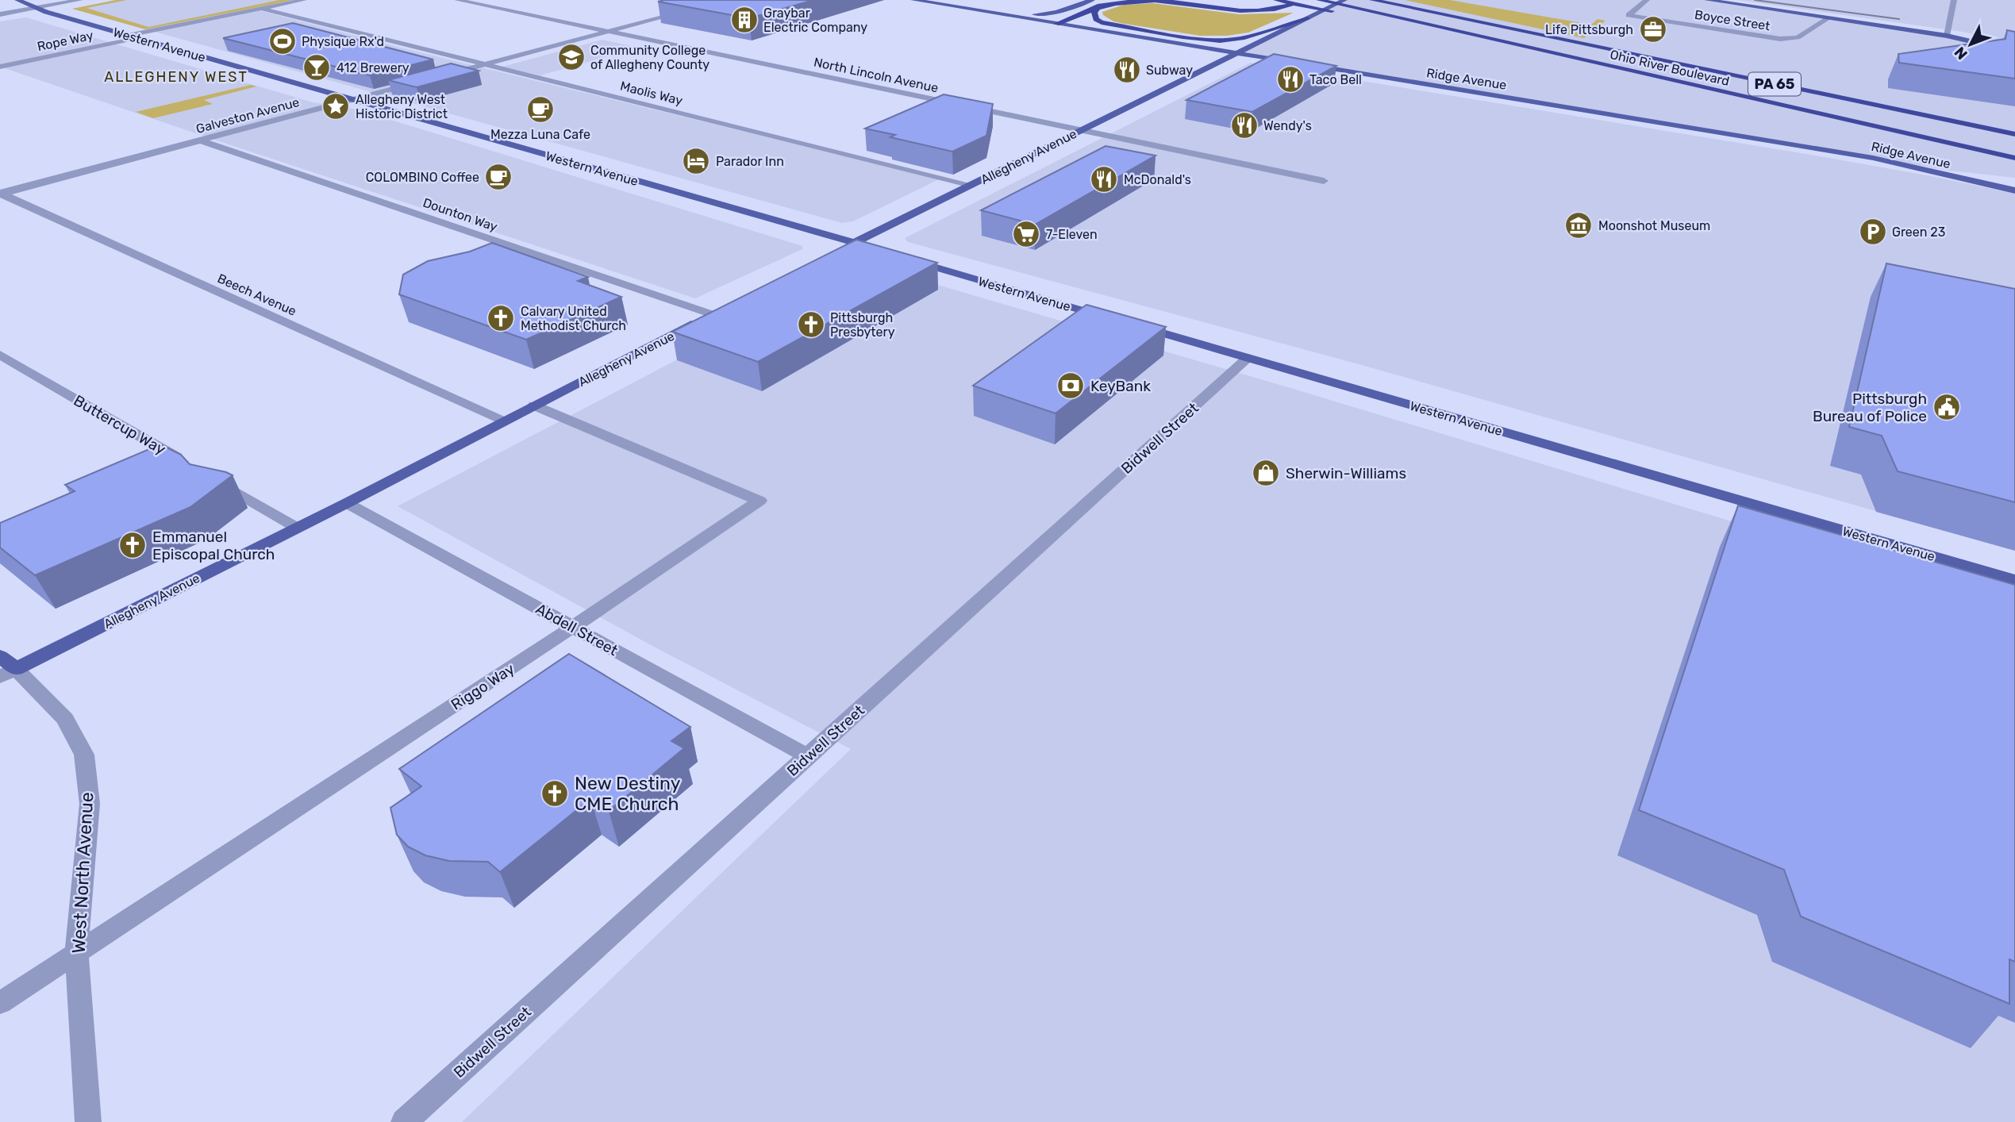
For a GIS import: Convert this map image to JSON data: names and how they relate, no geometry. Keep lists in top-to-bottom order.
{
  "streets": {
    "highway": ["Ohio River Boulevard", "PA 65"],
    "main road": ["Western Avenue", "Ridge Avenue", "Allegheny Avenue"],
    "street": [
      "Boyce Street",
      "Rope Way",
      "North Lincoln Avenue",
      "Maolis Way",
      "Galveston Avenue",
      "Dounton Way",
      "Beech Avenue",
      "Buttercup Way",
      "Bidwell Street",
      "Abdell Street",
      "Riggo Way",
      "West North Avenue"
    ]
  },
  "crossings": [
    ["Rope Way", "Western Avenue"],
    ["Rope Way", "Maolis Way"],
    ["Western Avenue", "Galveston Avenue"],
    ["Western Avenue", "Allegheny Avenue"],
    ["Western Avenue", "Bidwell Street"],
    ["North Lincoln Avenue", "Allegheny Avenue"],
    ["Maolis Way", "Allegheny Avenue"],
    ["Galveston Avenue", "Dounton Way"],
    ["Galveston Avenue", "Beech Avenue"],
    ["Allegheny Avenue", "Dounton Way"],
    ["Allegheny Avenue", "Beech Avenue"],
    ["Allegheny Avenue", "Abdell Street"],
    ["Allegheny Avenue", "Riggo Way"],
    ["Allegheny Avenue", "West North Avenue"],
    ["Bidwell Street", "Abdell Street"],
    ["Abdell Street", "Riggo Way"],
    ["Riggo Way", "West North Avenue"]
  ],
  "districts": ["ALLEGHENY WEST"],
  "places": {
    "building": ["Graybar Electric Company"],
    "office": ["Life Pittsburgh"],
    "sports": ["Physique Rx'd"],
    "school or university": ["Community College of Allegheny County"],
    "bar": ["412 Brewery"],
    "restaurant": [
      "Subway",
      "Taco Bell",
      "Wendy's",
      "McDonald's"
    ],
    "place": ["Allegheny West Historic District"],
    "cafe": ["Mezza Luna Cafe", "COLOMBINO Coffee"],
    "hotel": ["Parador Inn"],
    "museum": ["Moonshot Museum"],
    "parking": ["Green 23"],
    "supermarket": ["7-Eleven"],
    "church": [
      "Calvary United Methodist Church",
      "Pittsburgh Presbytery",
      "Emmanuel Episcopal Church",
      "New Destiny CME Church"
    ],
    "bank": ["KeyBank"],
    "public building": ["Pittsburgh Bureau of Police"],
    "shop": ["Sherwin-Williams"]
  },
  "north": "bottom left"
}
